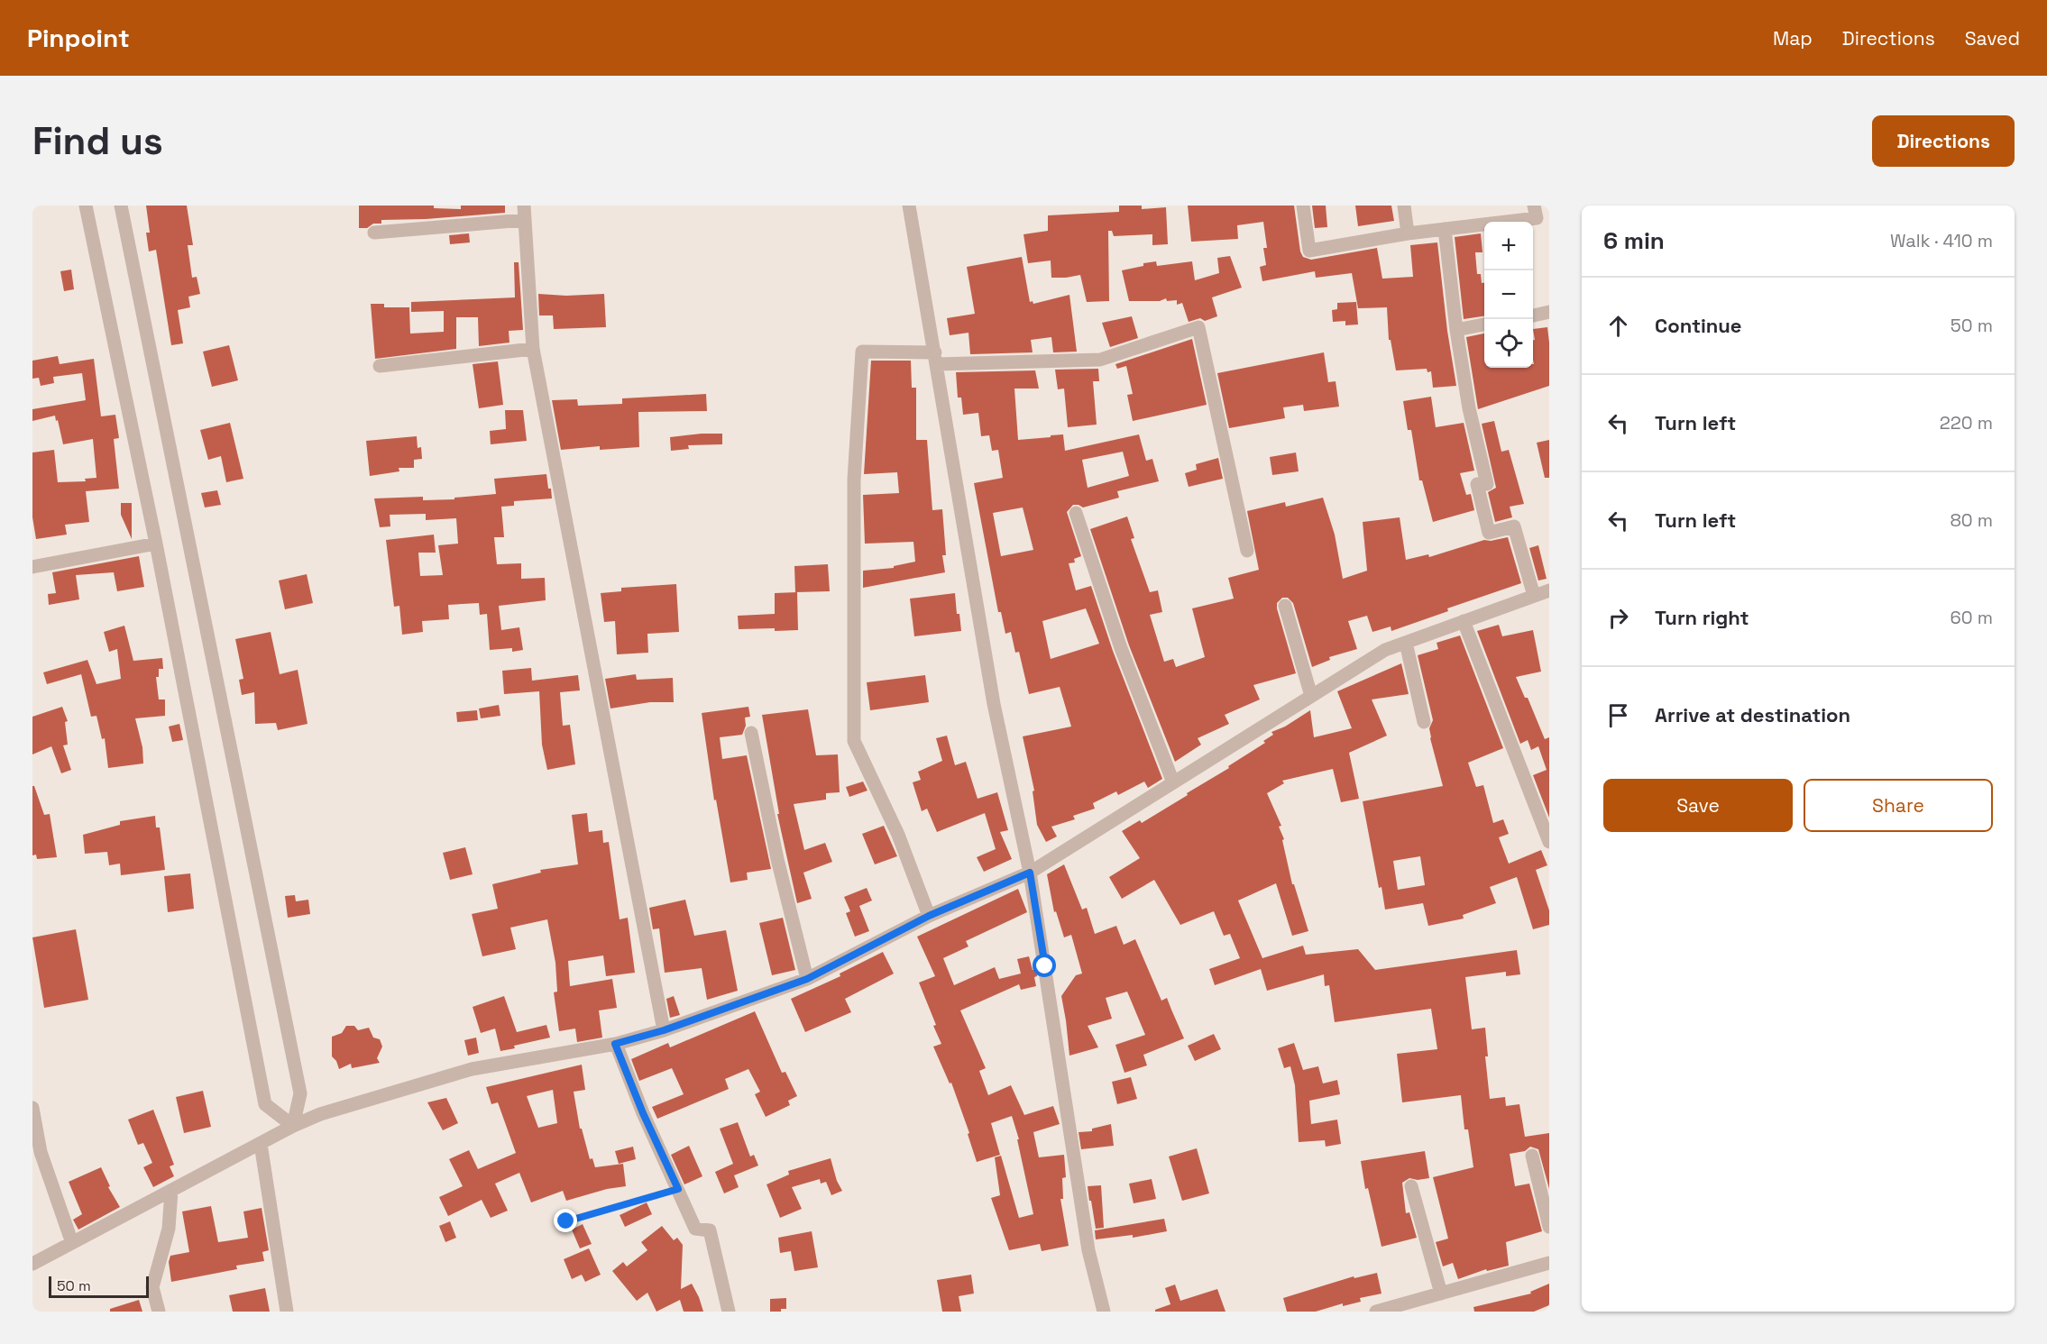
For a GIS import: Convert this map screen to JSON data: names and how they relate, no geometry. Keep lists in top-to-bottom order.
{
  "scale_bar": "50 m",
  "page": {
    "header": "Pinpoint",
    "nav": ["Map", "Directions", "Saved"],
    "buttons": [
      "Directions",
      ["Save", "Share"]
    ],
    "title": "Find us",
    "heading": ["6 min", "Walk · 410 m"],
    "map_buttons": ["+", "−"],
    "list": [
      ["Continue", "50 m"],
      ["Turn left", "220 m"],
      ["Turn left", "80 m"],
      ["Turn right", "60 m"],
      "Arrive at destination"
    ],
    "scale": "50 m"
  }
}
